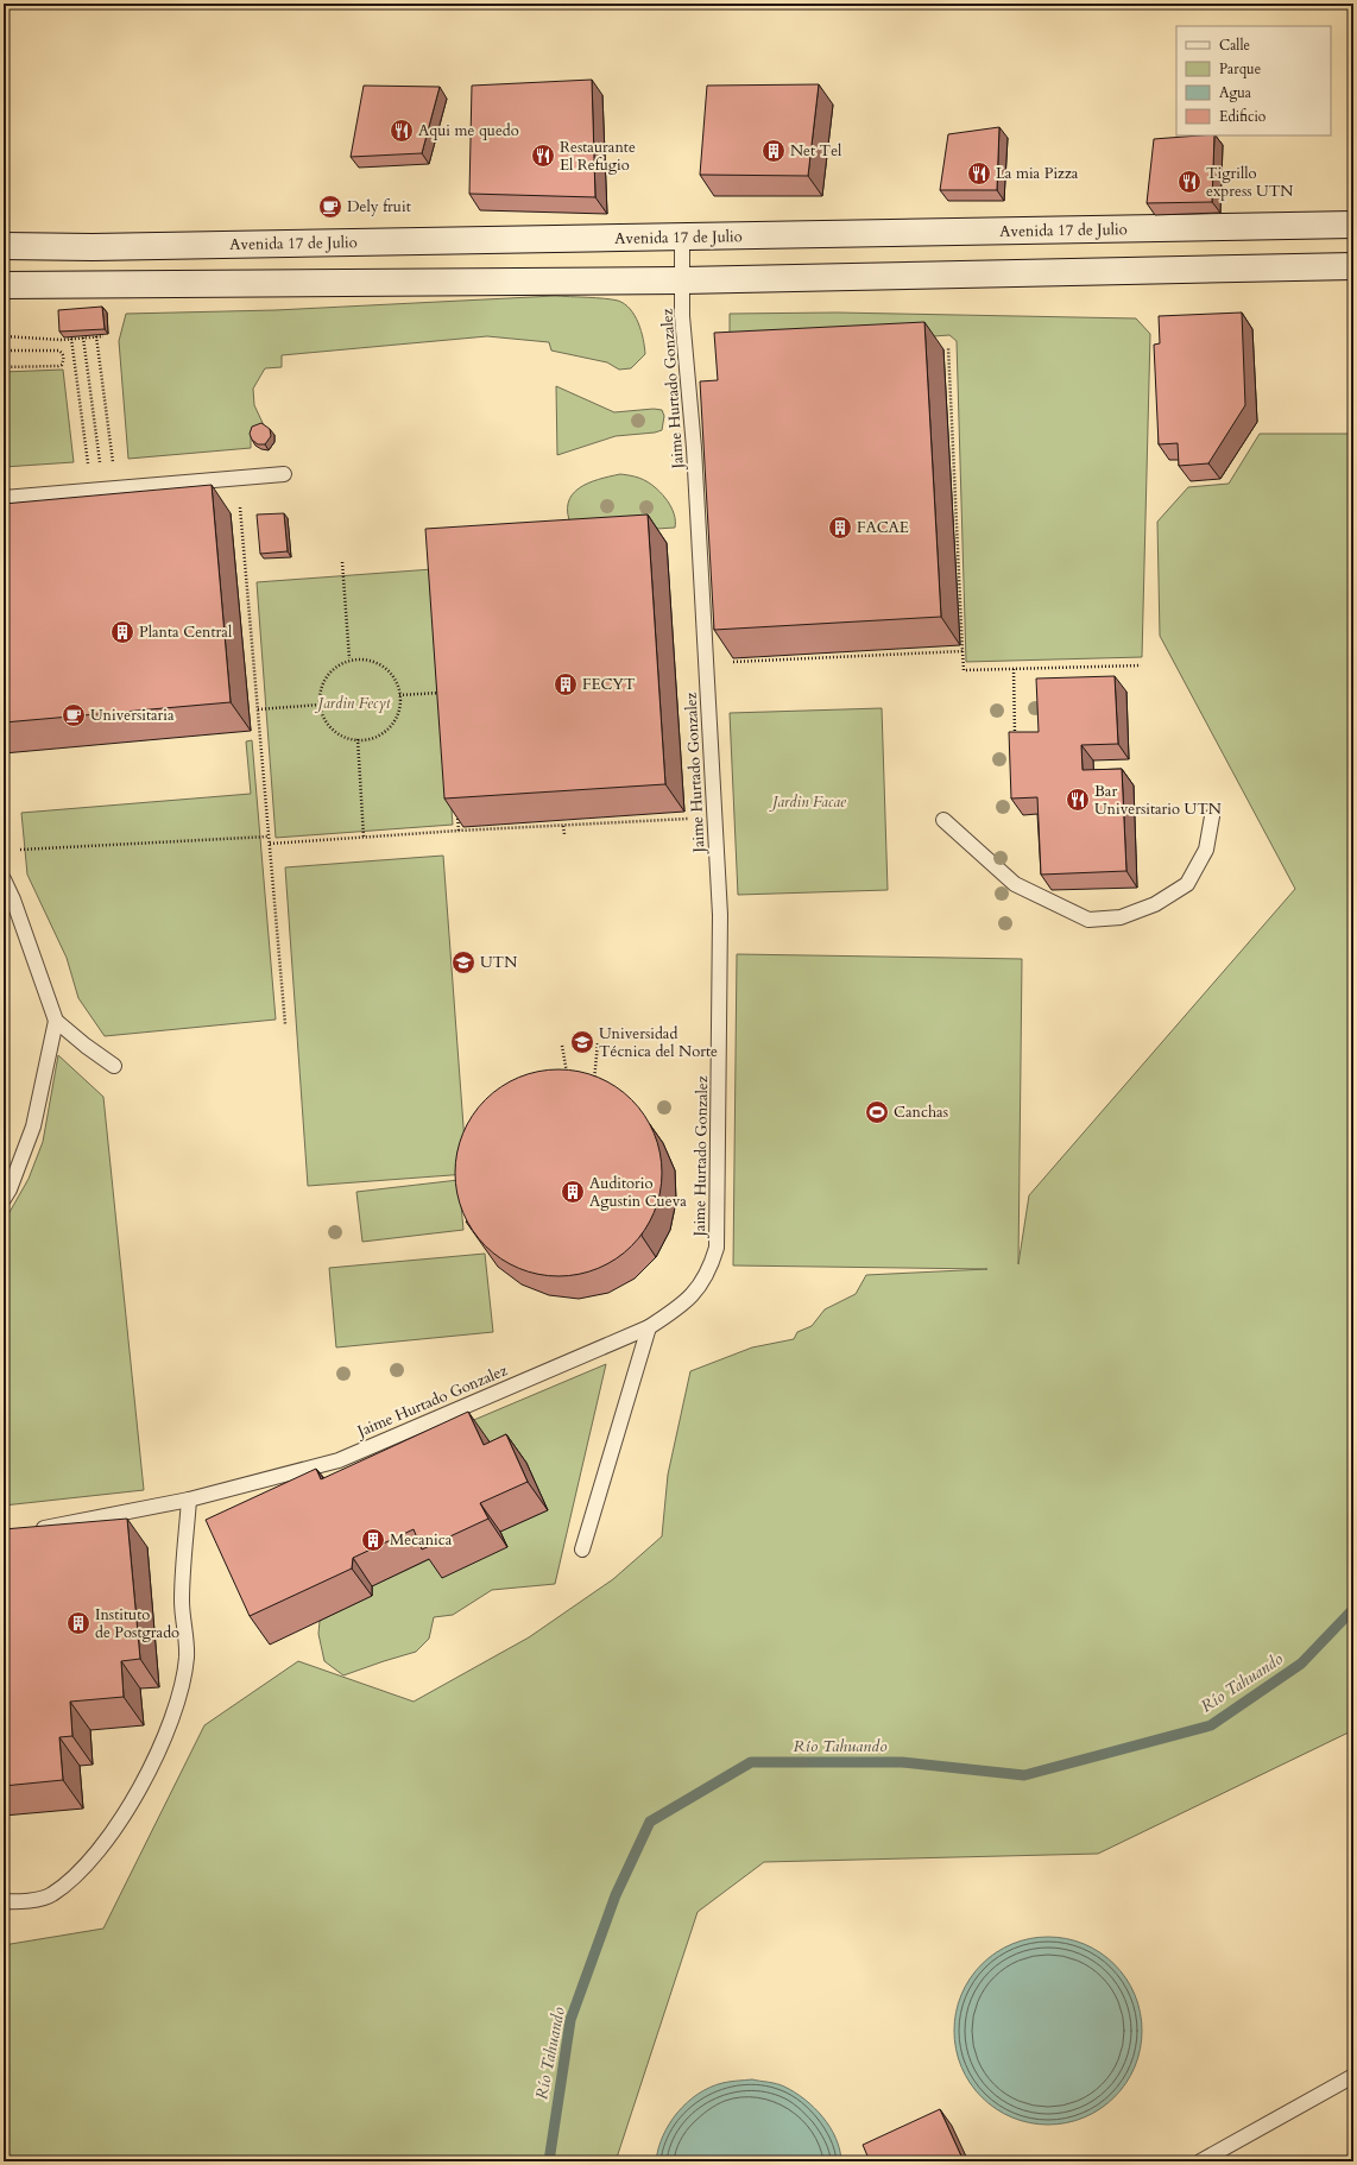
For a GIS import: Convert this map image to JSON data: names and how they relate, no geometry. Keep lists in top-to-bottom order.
{
  "streets": {
    "main road": ["Avenida 17 de Julio"],
    "lane": ["Jaime Hurtado Gonzalez"]
  },
  "crossings": [
    ["Avenida 17 de Julio", "Jaime Hurtado Gonzalez"]
  ],
  "water": ["Río Tahuando"],
  "parks": ["Jardin Fecyt", "Jardin Facae"],
  "places": {
    "restaurant": [
      "Aqui me quedo",
      "Restaurante El Refugio",
      "La mia Pizza",
      "Tigrillo express UTN",
      "Bar Universitario UTN"
    ],
    "building": [
      "Net Tel",
      "FACAE",
      "Planta Central",
      "FECYT",
      "Auditorio Agustin Cueva",
      "Mecanica",
      "Instituto de Postgrado"
    ],
    "cafe": ["Dely fruit", "Universitaria"],
    "school or university": ["UTN", "Universidad Técnica del Norte"],
    "sports": ["Canchas"]
  },
  "legend": [
    "Calle",
    "Parque",
    "Agua",
    "Edificio"
  ]
}
